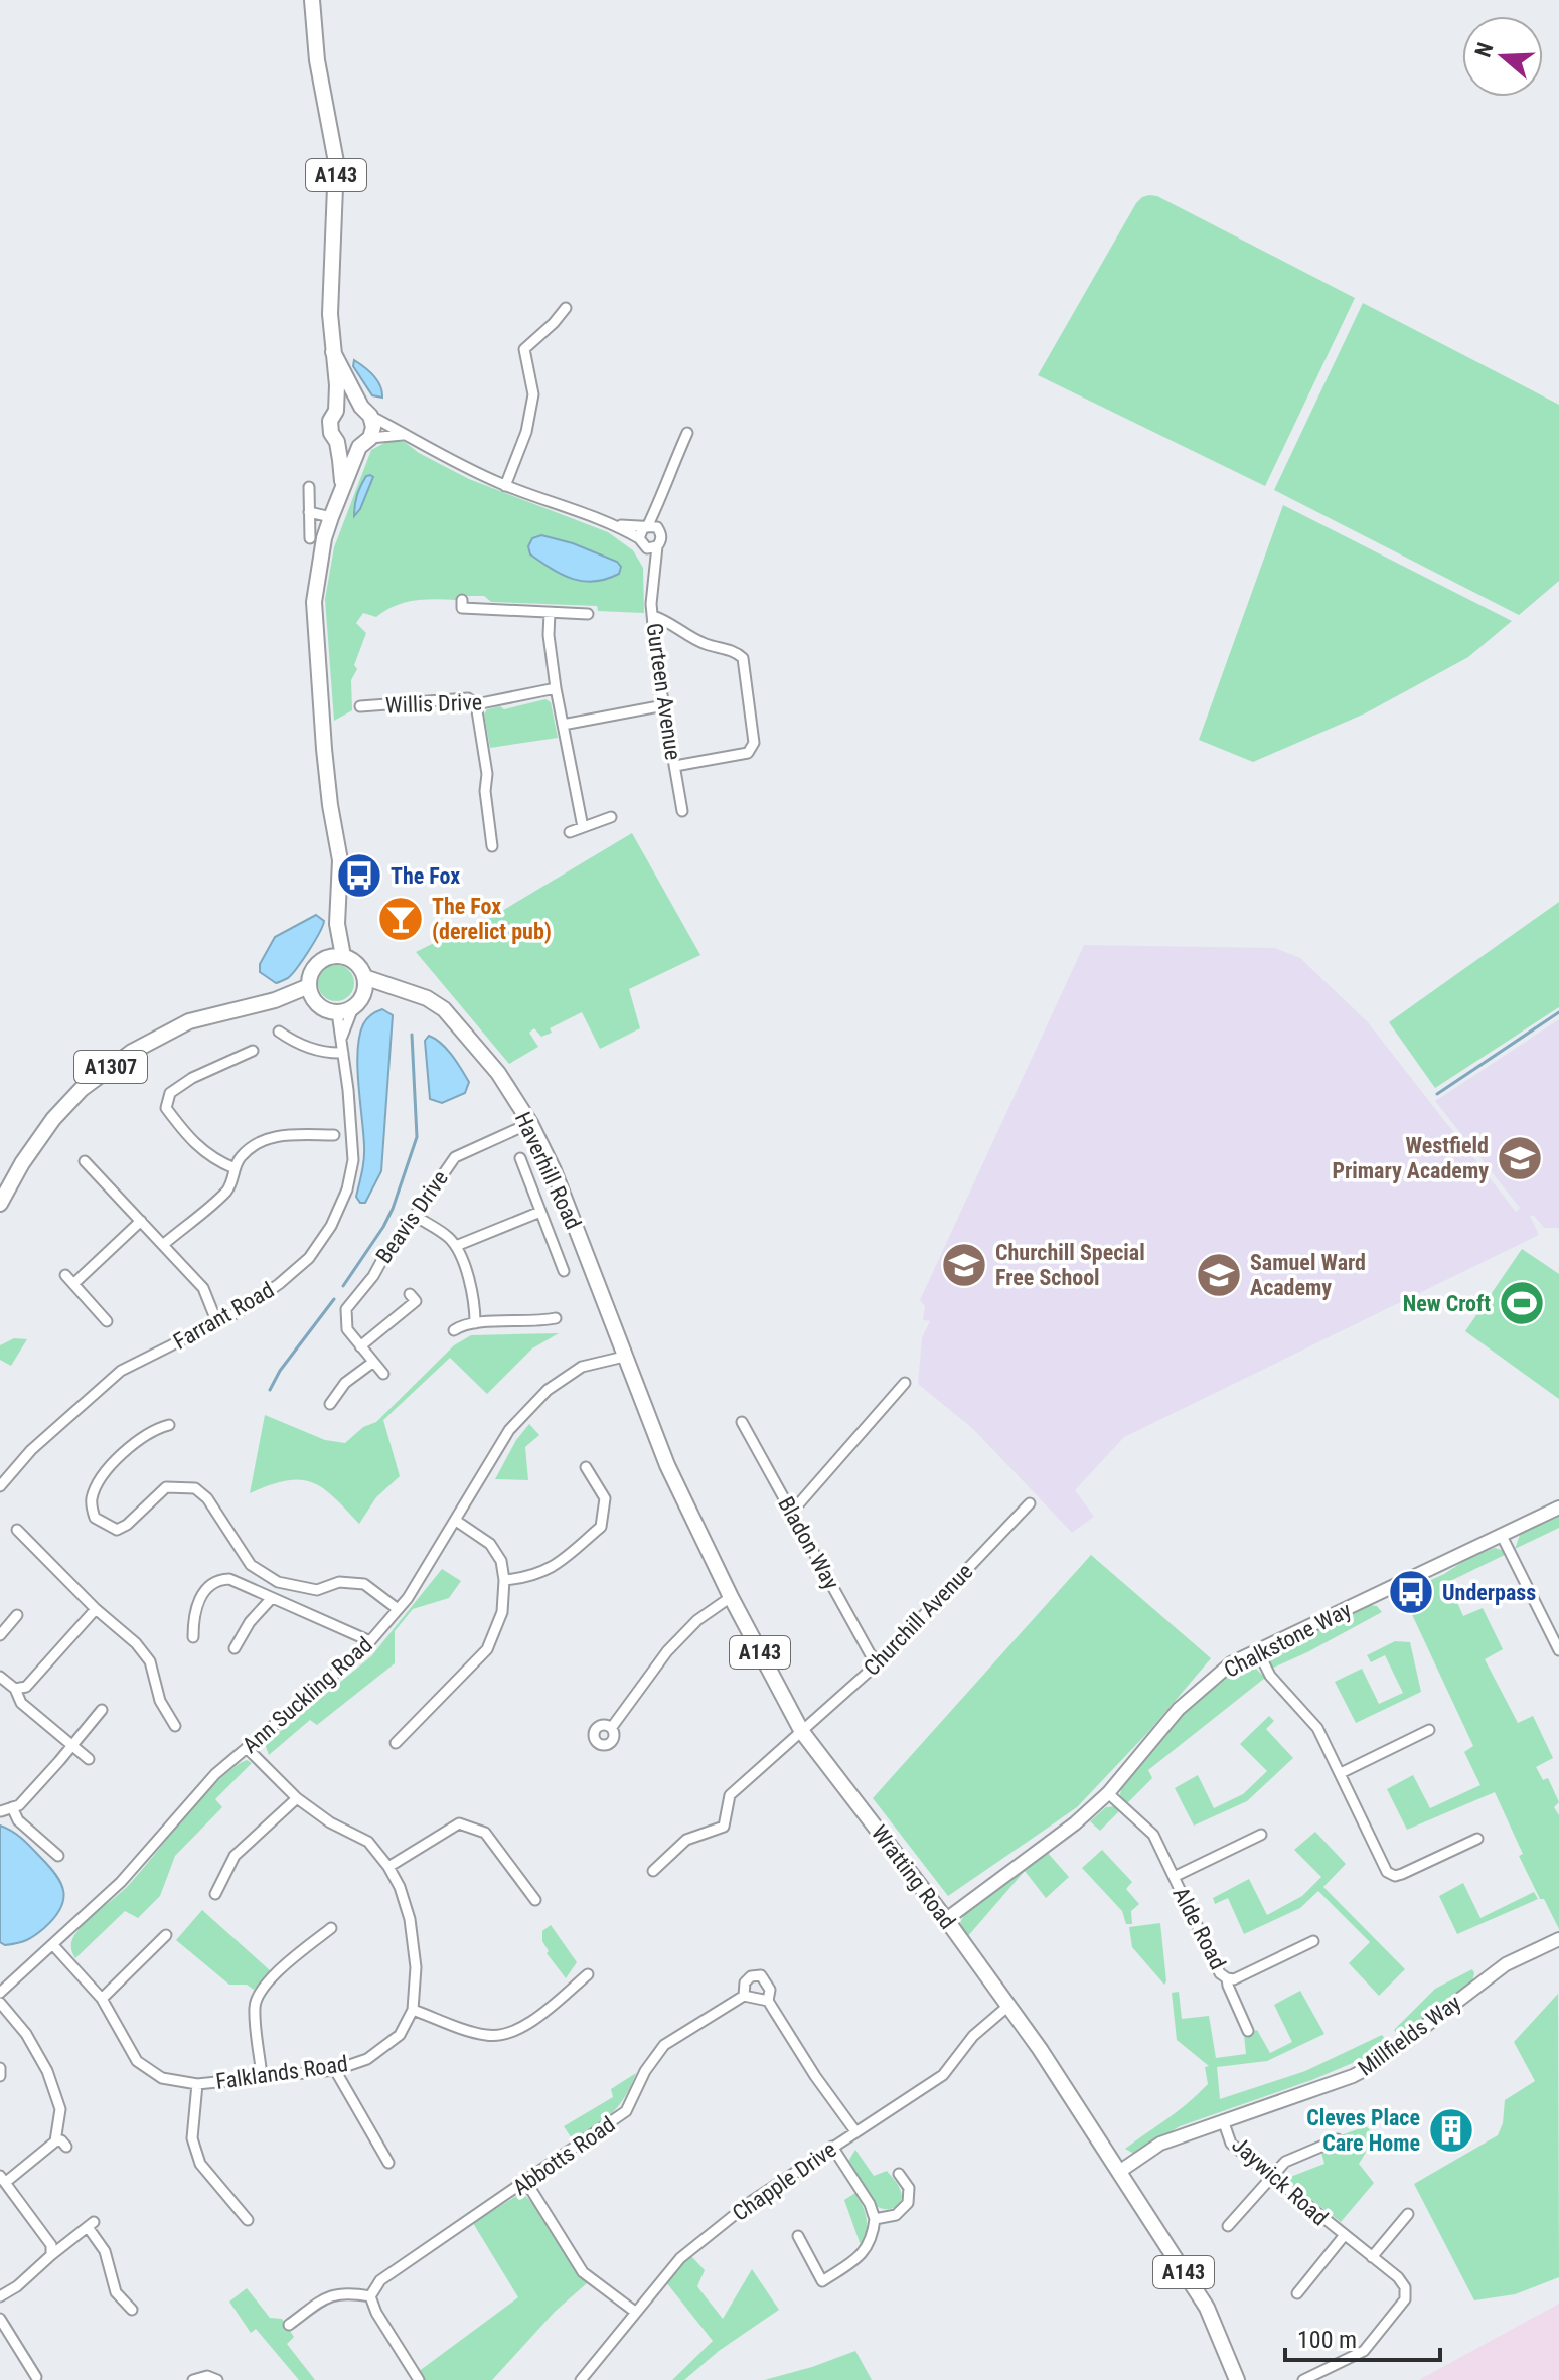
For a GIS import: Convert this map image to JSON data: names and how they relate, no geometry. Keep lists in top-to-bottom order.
{
  "streets": {
    "main road": [
      "A143",
      "A1307",
      "Haverhill Road",
      "Wratting Road"
    ],
    "street": [
      "Gurteen Avenue",
      "Willis Drive",
      "Beavis Drive",
      "Farrant Road",
      "Bladon Way",
      "Churchill Avenue",
      "Chalkstone Way",
      "Ann Suckling Road",
      "Alde Road",
      "Millfields Way",
      "Falklands Road",
      "Abbotts Road",
      "Chapple Drive",
      "Jaywick Road"
    ]
  },
  "crossings": [
    ["Haverhill Road", "Beavis Drive"],
    ["Haverhill Road", "Farrant Road"],
    ["Haverhill Road", "Ann Suckling Road"],
    ["Haverhill Road", "Wratting Road"],
    ["Bladon Way", "Churchill Avenue"],
    ["Churchill Avenue", "Wratting Road"],
    ["Chalkstone Way", "Wratting Road"],
    ["Chalkstone Way", "Alde Road"],
    ["Ann Suckling Road", "Wratting Road"],
    ["Ann Suckling Road", "Falklands Road"],
    ["Wratting Road", "Millfields Way"],
    ["Wratting Road", "Chapple Drive"],
    ["Millfields Way", "Jaywick Road"]
  ],
  "places": {
    "bus stop": ["The Fox", "Underpass"],
    "bar": ["The Fox (derelict pub)"],
    "school or university": ["Westfield Primary Academy", "Churchill Special Free School", "Samuel Ward Academy"],
    "sports": ["New Croft"],
    "building": ["Cleves Place Care Home"]
  },
  "scale_bar": "100 m",
  "north": "left"
}
